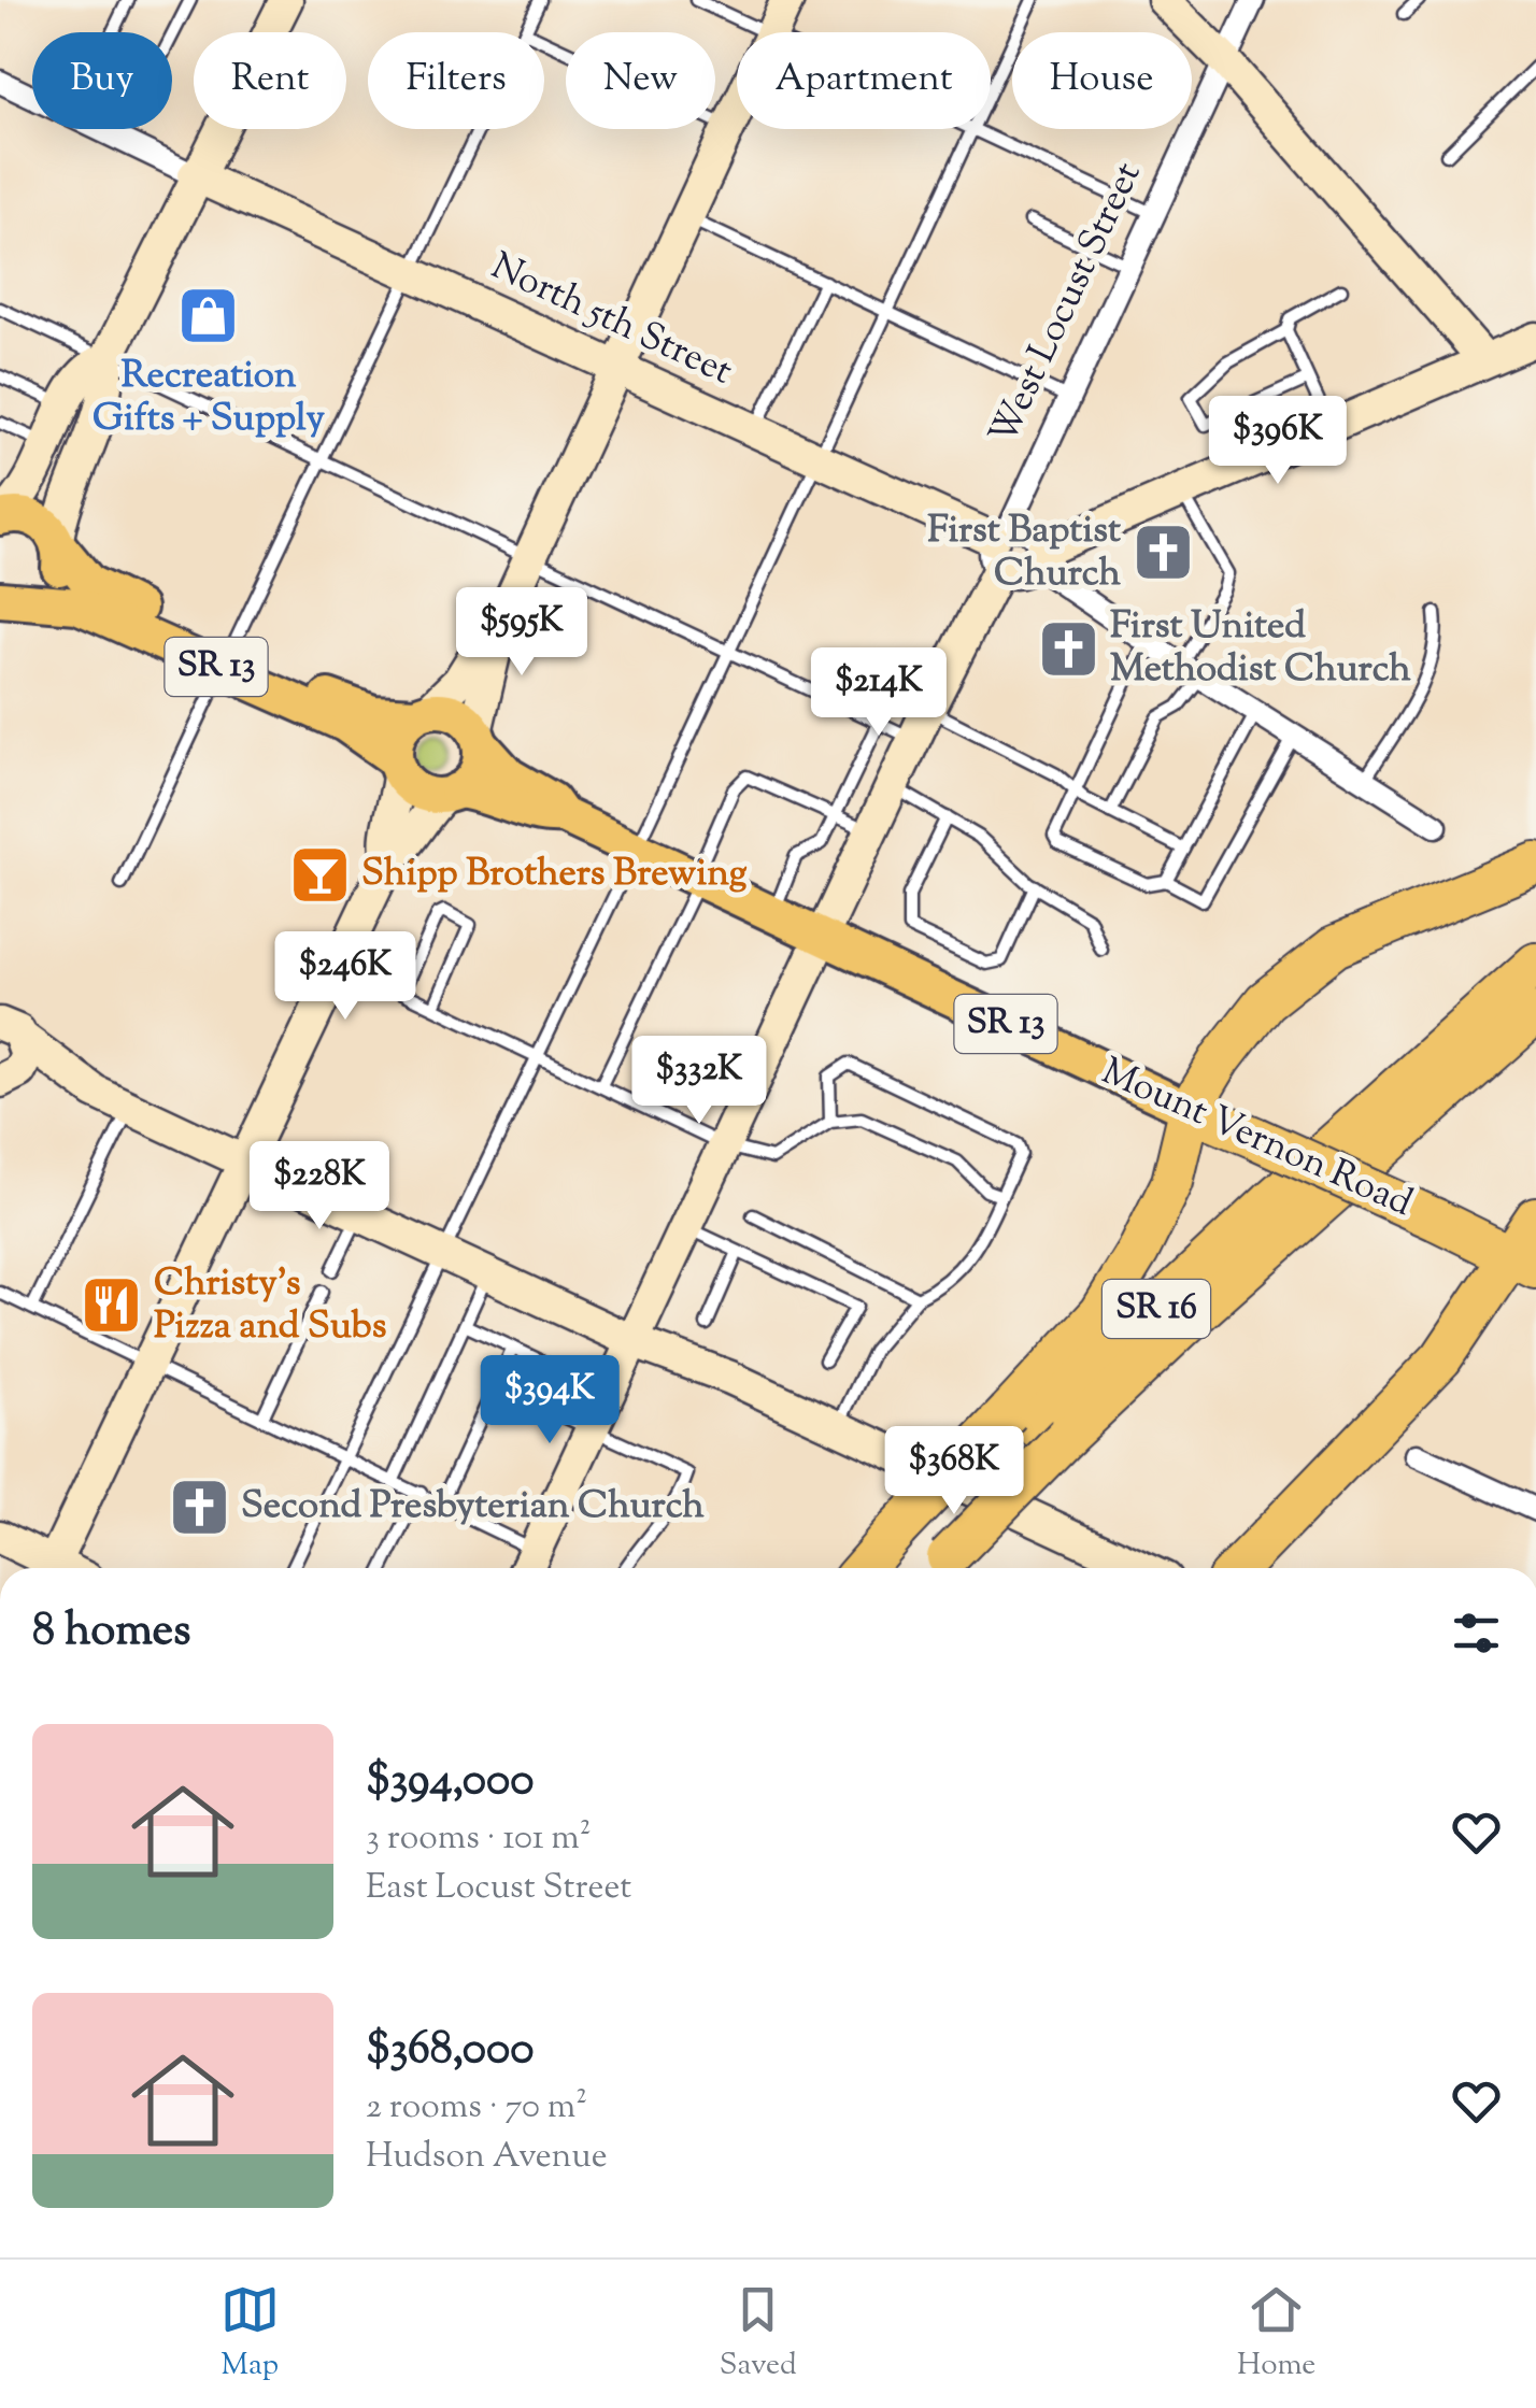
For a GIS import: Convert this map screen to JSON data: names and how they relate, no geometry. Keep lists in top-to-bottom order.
{
  "streets": {
    "highway": ["SR 13", "Mount Vernon Road", "SR 16"],
    "street": ["West Locust Street", "North 5th Street"]
  },
  "crossings": [
    ["West Locust Street", "North 5th Street"],
    ["West Locust Street", "SR 13"],
    ["West Locust Street", "Mount Vernon Road"],
    ["SR 13", "Mount Vernon Road"]
  ],
  "places": {
    "shop": ["Recreation Gifts + Supply"],
    "church": ["First Baptist Church", "First United Methodist Church", "Second Presbyterian Church"],
    "bar": ["Shipp Brothers Brewing"],
    "restaurant": ["Christy's Pizza and Subs"]
  },
  "page": {
    "chip": [
      "Buy",
      "Rent",
      "Filters",
      "New",
      "Apartment",
      "House"
    ],
    "price": [
      "$396K",
      "$595K",
      "$214K",
      "$246K",
      "$332K",
      "$228K",
      "$394K",
      "$368K"
    ],
    "heading": "8 homes",
    "list": [
      {
        "name": "$394,000",
        "note": "3 rooms · 101 m² · East Locust Street"
      },
      {
        "name": "$368,000",
        "note": "2 rooms · 70 m² · Hudson Avenue"
      }
    ],
    "tabs": ["Map", "Saved", "Home"]
  }
}
